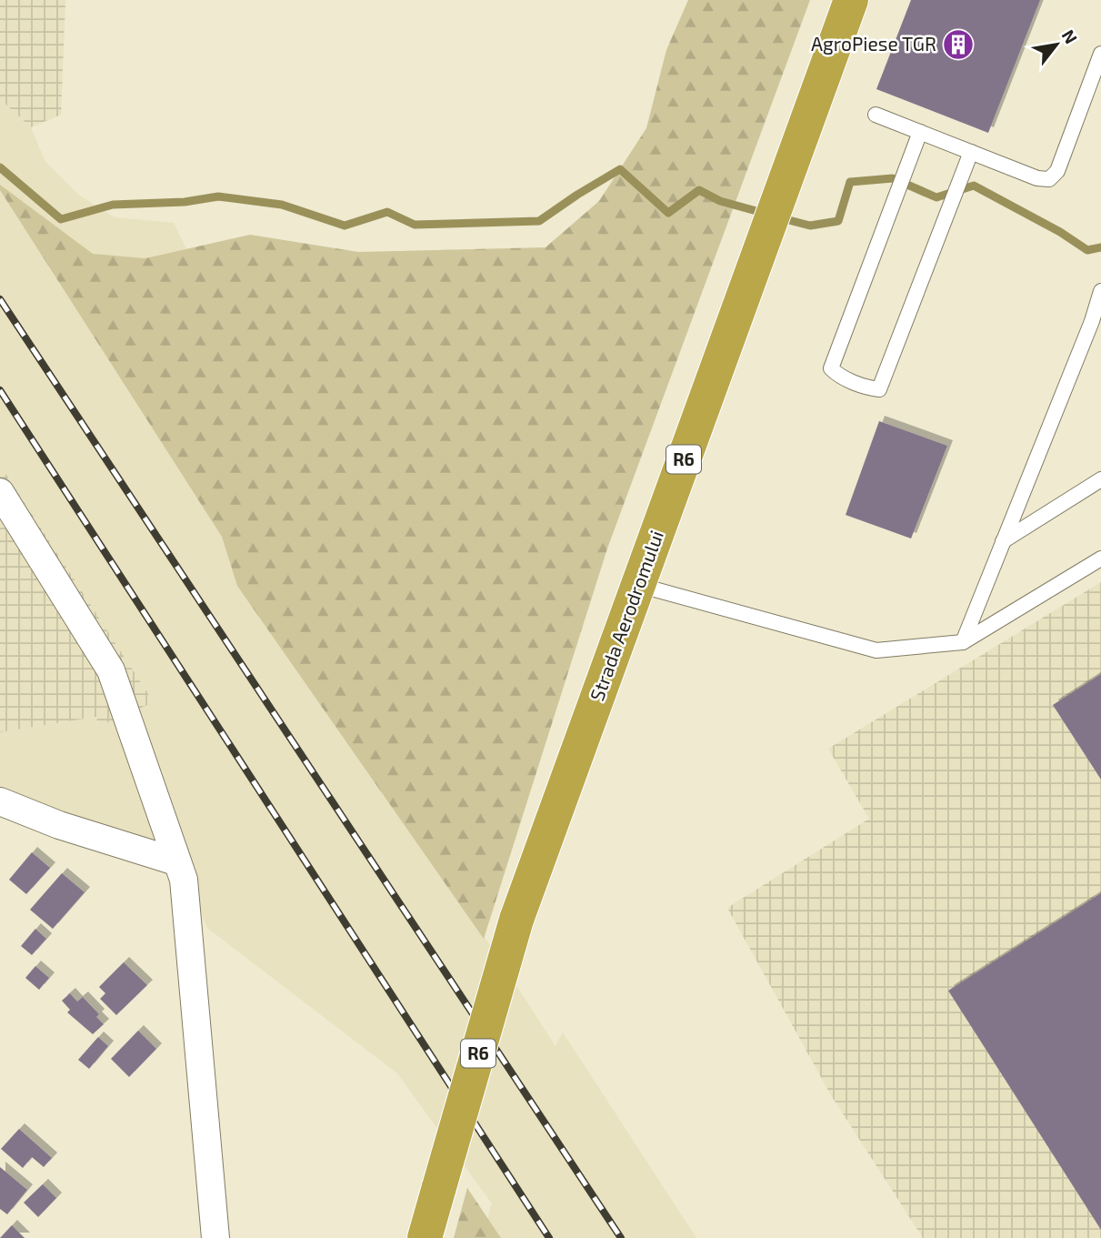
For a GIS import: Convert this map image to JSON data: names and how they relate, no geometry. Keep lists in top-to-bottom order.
{
  "streets": {
    "highway": ["R6", "Strada Aerodromului"]
  },
  "places": {
    "building": ["AgroPiese TGR"]
  },
  "north": "top right"
}
